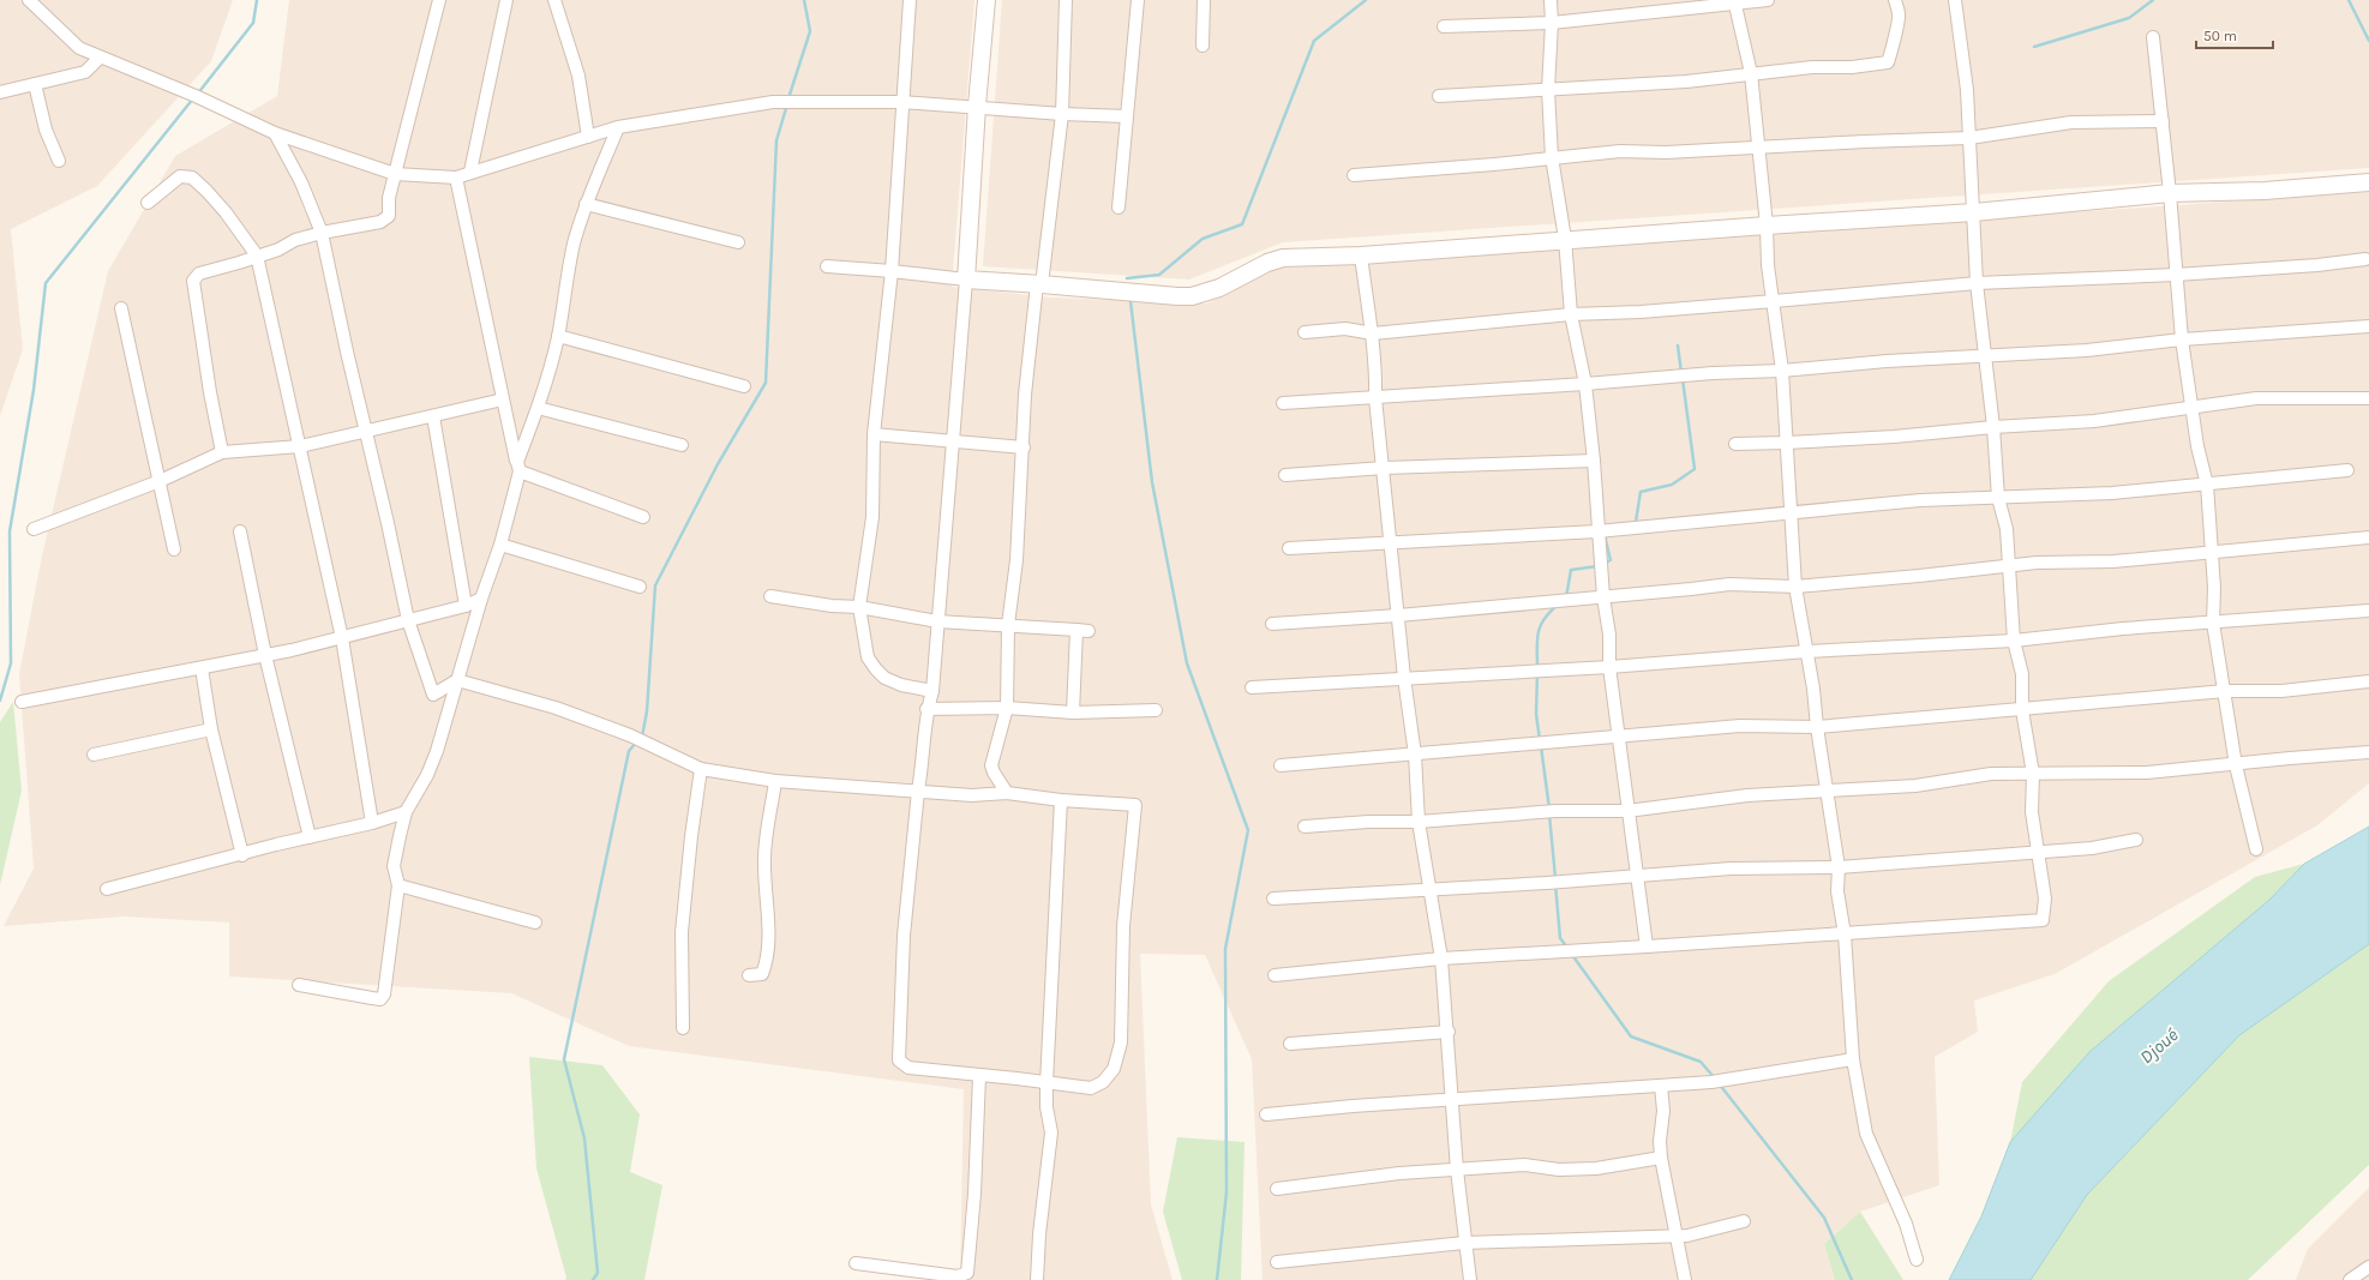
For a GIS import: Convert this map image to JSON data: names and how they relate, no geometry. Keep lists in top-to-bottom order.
{
  "water": ["Djoué"],
  "scale_bar": "50 m"
}
